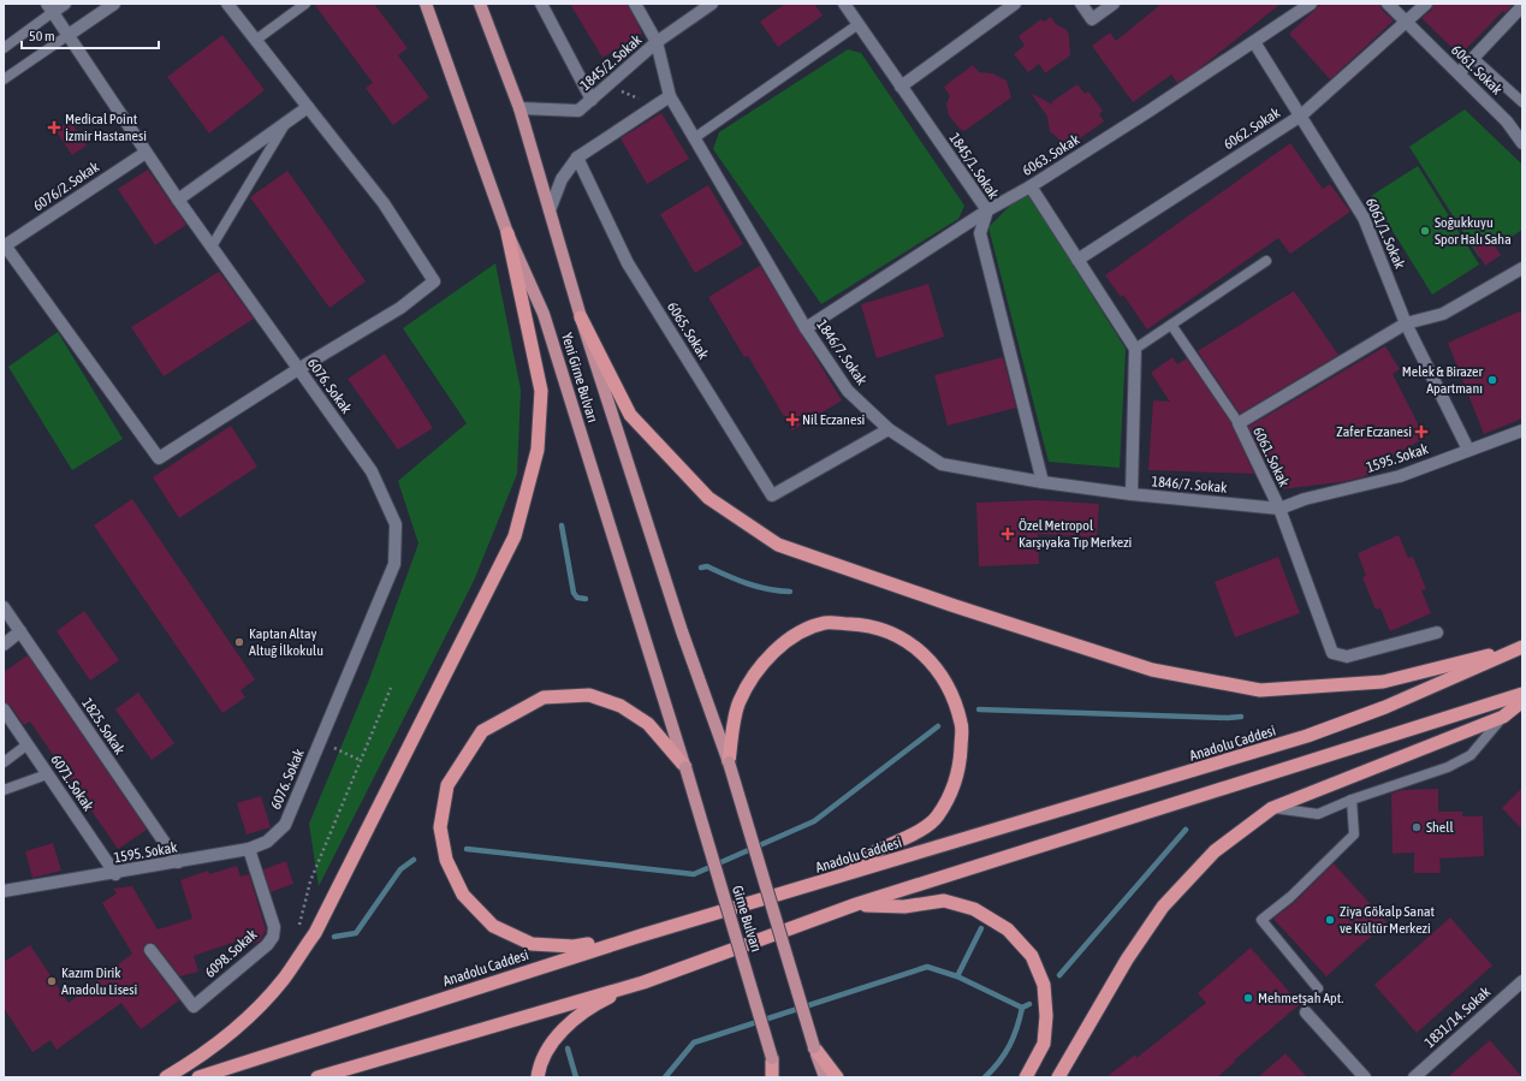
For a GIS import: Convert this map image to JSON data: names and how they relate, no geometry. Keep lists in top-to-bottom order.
{
  "streets": {
    "highway": ["Anadolu Caddesi"],
    "main road": ["Yeni Girne Bulvarı", "Girne Bulvarı"],
    "street": [
      "1845/2. Sokak",
      "6061. Sokak",
      "6062. Sokak",
      "6063. Sokak",
      "1845/1. Sokak",
      "6076/2. Sokak",
      "6061/1. Sokak",
      "6065. Sokak",
      "1846/7. Sokak",
      "6076. Sokak",
      "1595. Sokak",
      "1825. Sokak",
      "6071. Sokak",
      "6098. Sokak",
      "1831/14. Sokak"
    ]
  },
  "crossings": [
    ["1845/2. Sokak", "1846/7. Sokak"],
    ["1845/2. Sokak", "Yeni Girne Bulvarı"],
    ["6061. Sokak", "6062. Sokak"],
    ["6061. Sokak", "6061/1. Sokak"],
    ["6061. Sokak", "1846/7. Sokak"],
    ["6061. Sokak", "1595. Sokak"],
    ["6062. Sokak", "6061/1. Sokak"],
    ["6063. Sokak", "1845/1. Sokak"],
    ["6063. Sokak", "6061/1. Sokak"],
    ["6063. Sokak", "1846/7. Sokak"],
    ["1845/1. Sokak", "1846/7. Sokak"],
    ["6076/2. Sokak", "6076. Sokak"],
    ["6061/1. Sokak", "1595. Sokak"],
    ["6065. Sokak", "1846/7. Sokak"],
    ["1846/7. Sokak", "1595. Sokak"],
    ["Yeni Girne Bulvarı", "Girne Bulvarı"],
    ["6076. Sokak", "1595. Sokak"],
    ["1595. Sokak", "1825. Sokak"],
    ["1595. Sokak", "6071. Sokak"],
    ["1595. Sokak", "6098. Sokak"]
  ],
  "places": {
    "health": [
      "Medical Point İzmir Hastanesi",
      "Nil Eczanesi",
      "Zafer Eczanesi",
      "Özel Metropol Karşıyaka Tıp Merkezi"
    ],
    "other": [
      "Soğukkuyu Spor Halı Saha",
      "Melek & Birazer Apartmanı",
      "Kaptan Altay Altuğ İlkokulu",
      "Shell",
      "Ziya Gökalp Sanat ve Kültür Merkezi",
      "Kazım Dirik Anadolu Lisesi",
      "Mehmetşah Apt."
    ]
  },
  "scale_bar": "50 m"
}
